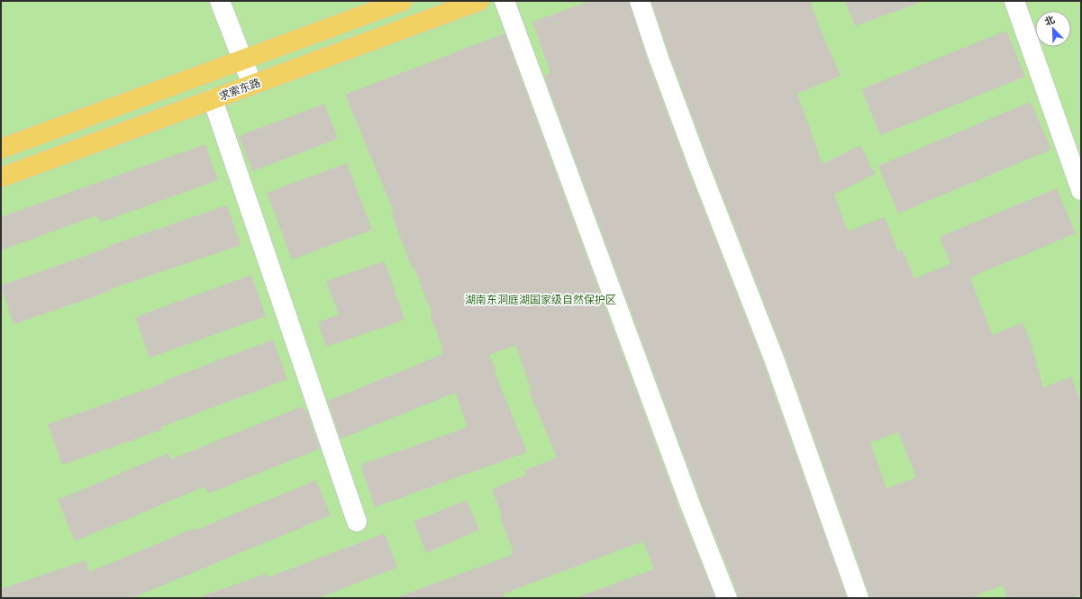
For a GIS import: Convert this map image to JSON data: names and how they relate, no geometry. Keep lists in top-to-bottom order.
{
  "streets": {
    "main road": ["求索东路"]
  },
  "parks": ["湖南东洞庭湖国家级自然保护区"],
  "north": "top left"
}
